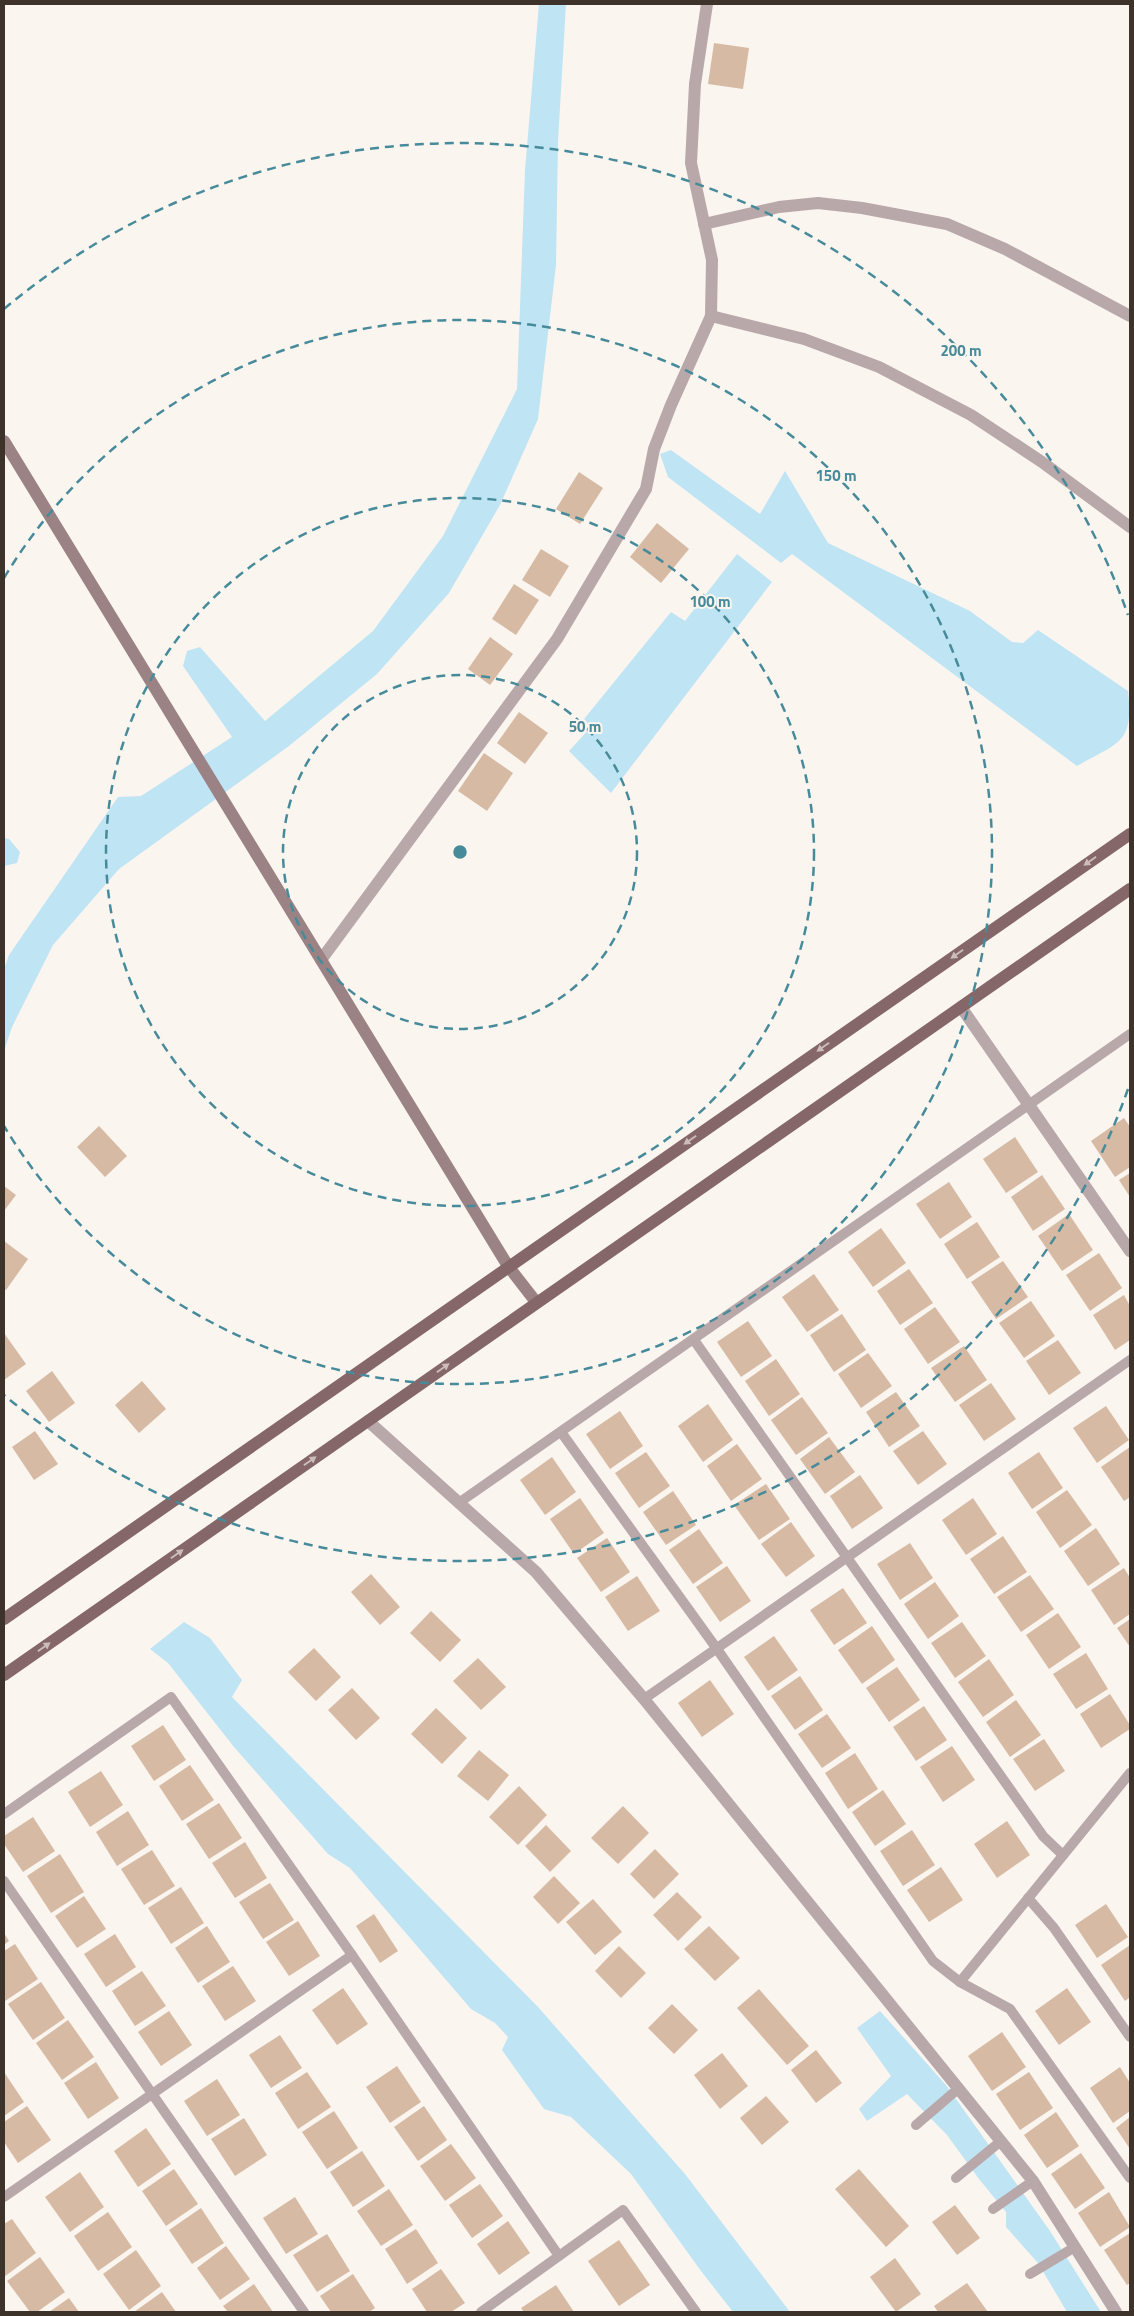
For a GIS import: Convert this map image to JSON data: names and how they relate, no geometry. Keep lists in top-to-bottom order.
{
  "rings": [
    "200 m",
    "150 m",
    "100 m",
    "50 m"
  ]
}
